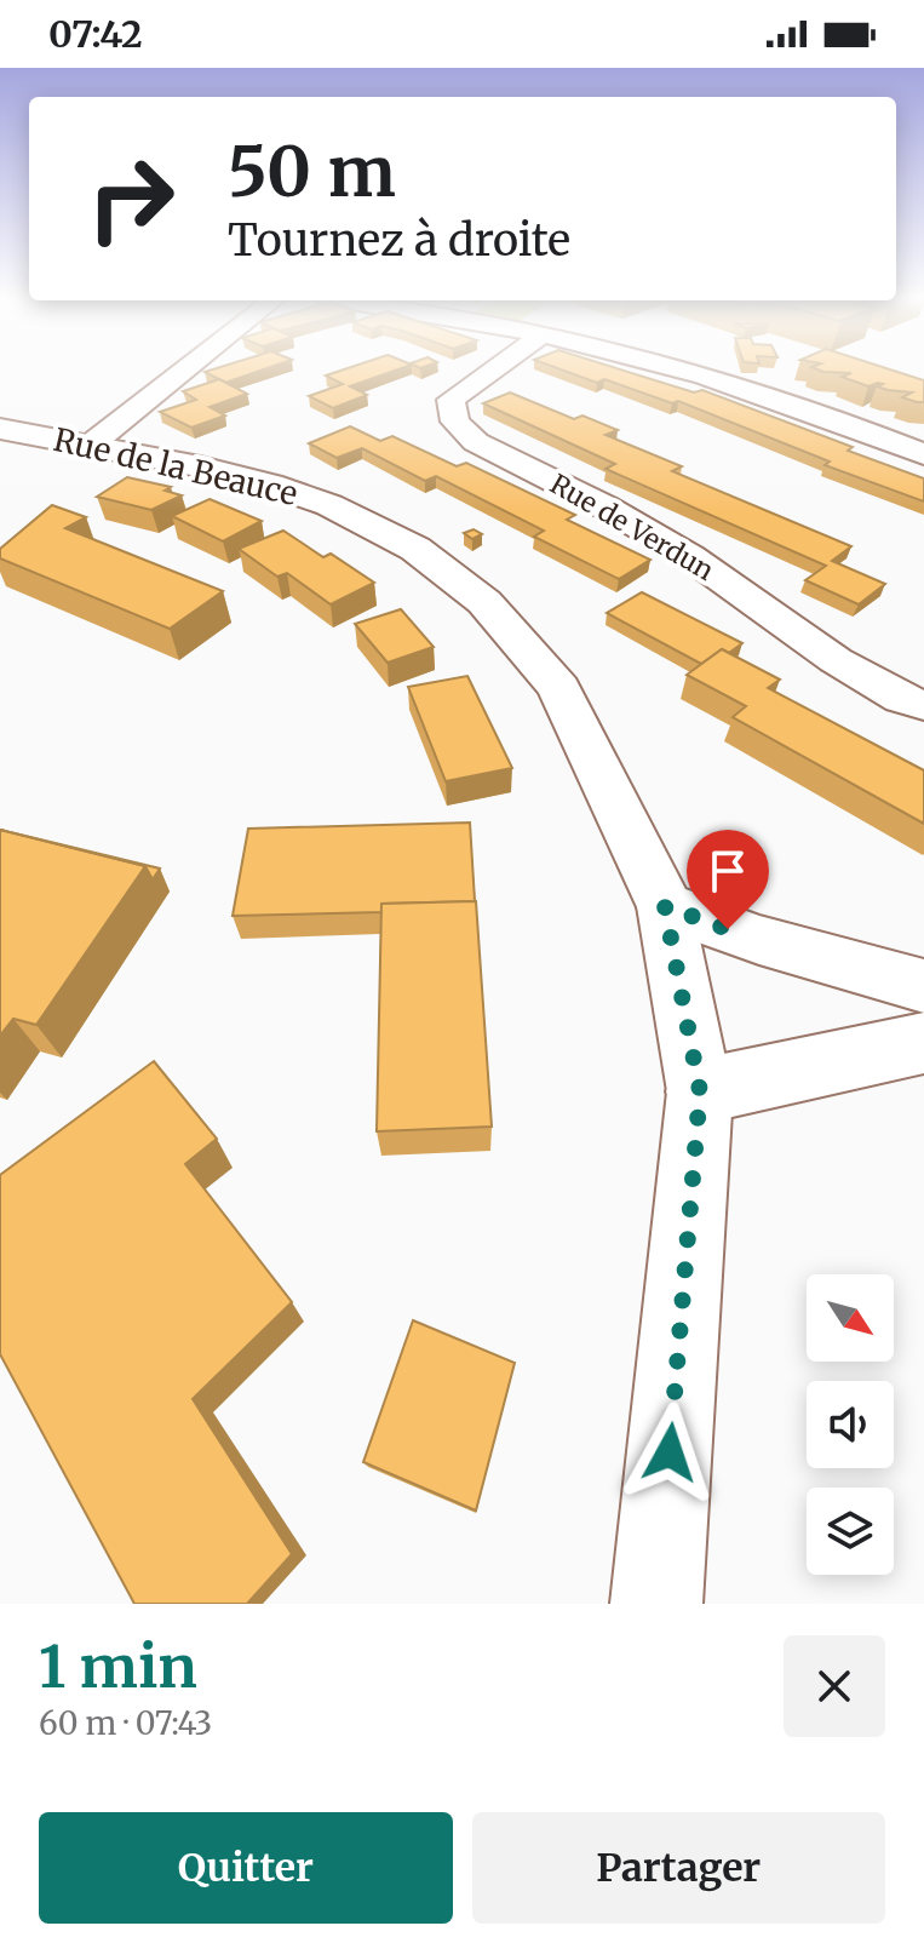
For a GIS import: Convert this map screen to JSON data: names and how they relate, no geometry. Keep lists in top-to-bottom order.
{
  "streets": {
    "street": ["Rue de la Beauce", "Rue de Verdun"]
  },
  "north": "bottom right",
  "page": {
    "status": "07:42",
    "turn": ["50 m", "Tournez à droite"],
    "heading": ["1 min", "60 m · 07:43"],
    "buttons": ["Quitter", "Partager"]
  }
}
